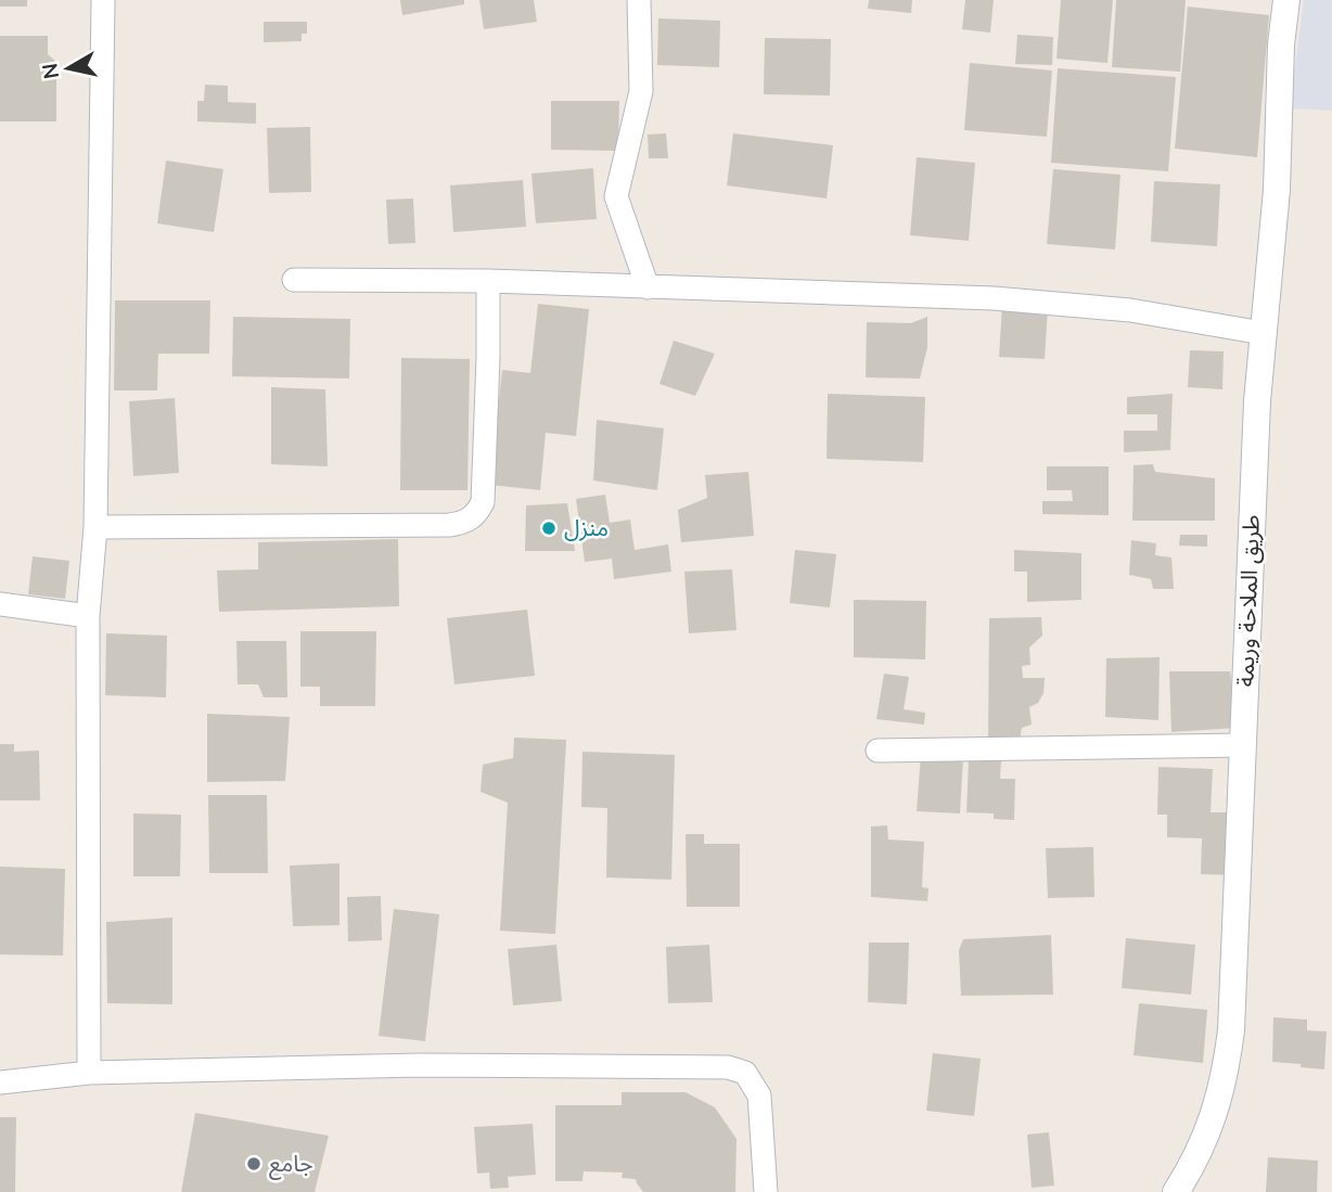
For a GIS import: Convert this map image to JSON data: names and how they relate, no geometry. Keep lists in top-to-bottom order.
{
  "streets": {
    "street": ["طريق الملاحة وريمة"]
  },
  "places": ["منزل", "جامع"],
  "north": "left"
}
